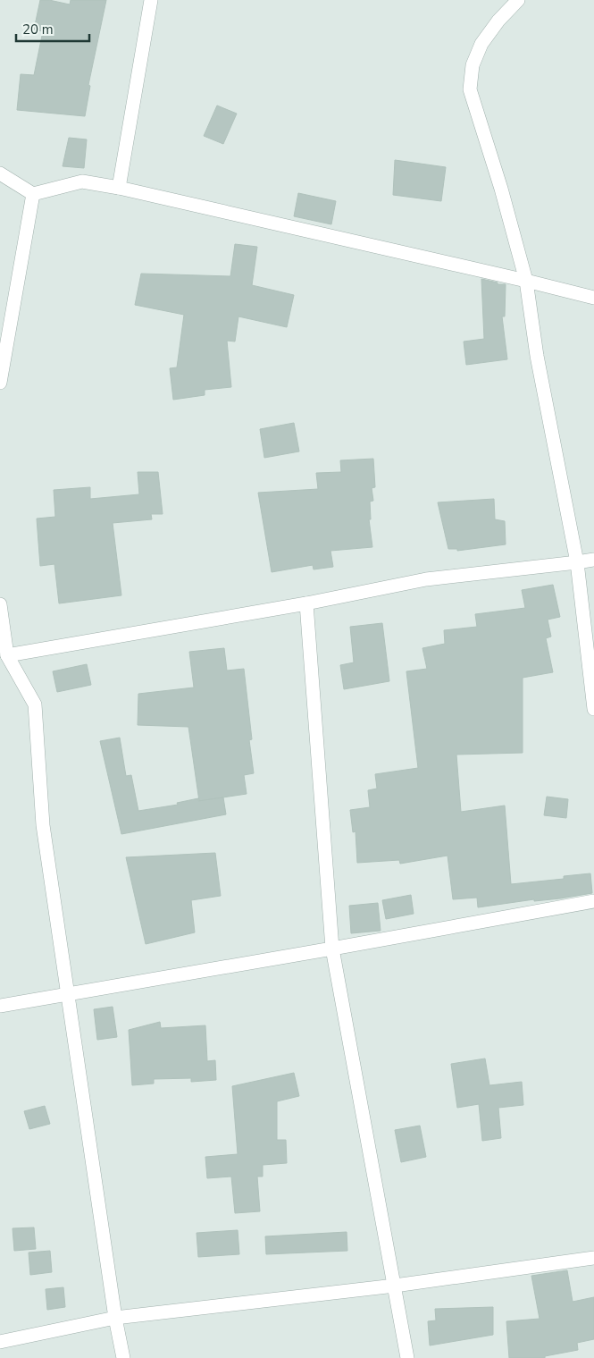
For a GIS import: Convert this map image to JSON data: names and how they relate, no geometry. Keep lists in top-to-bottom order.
{
  "scale_bar": "20 m"
}
